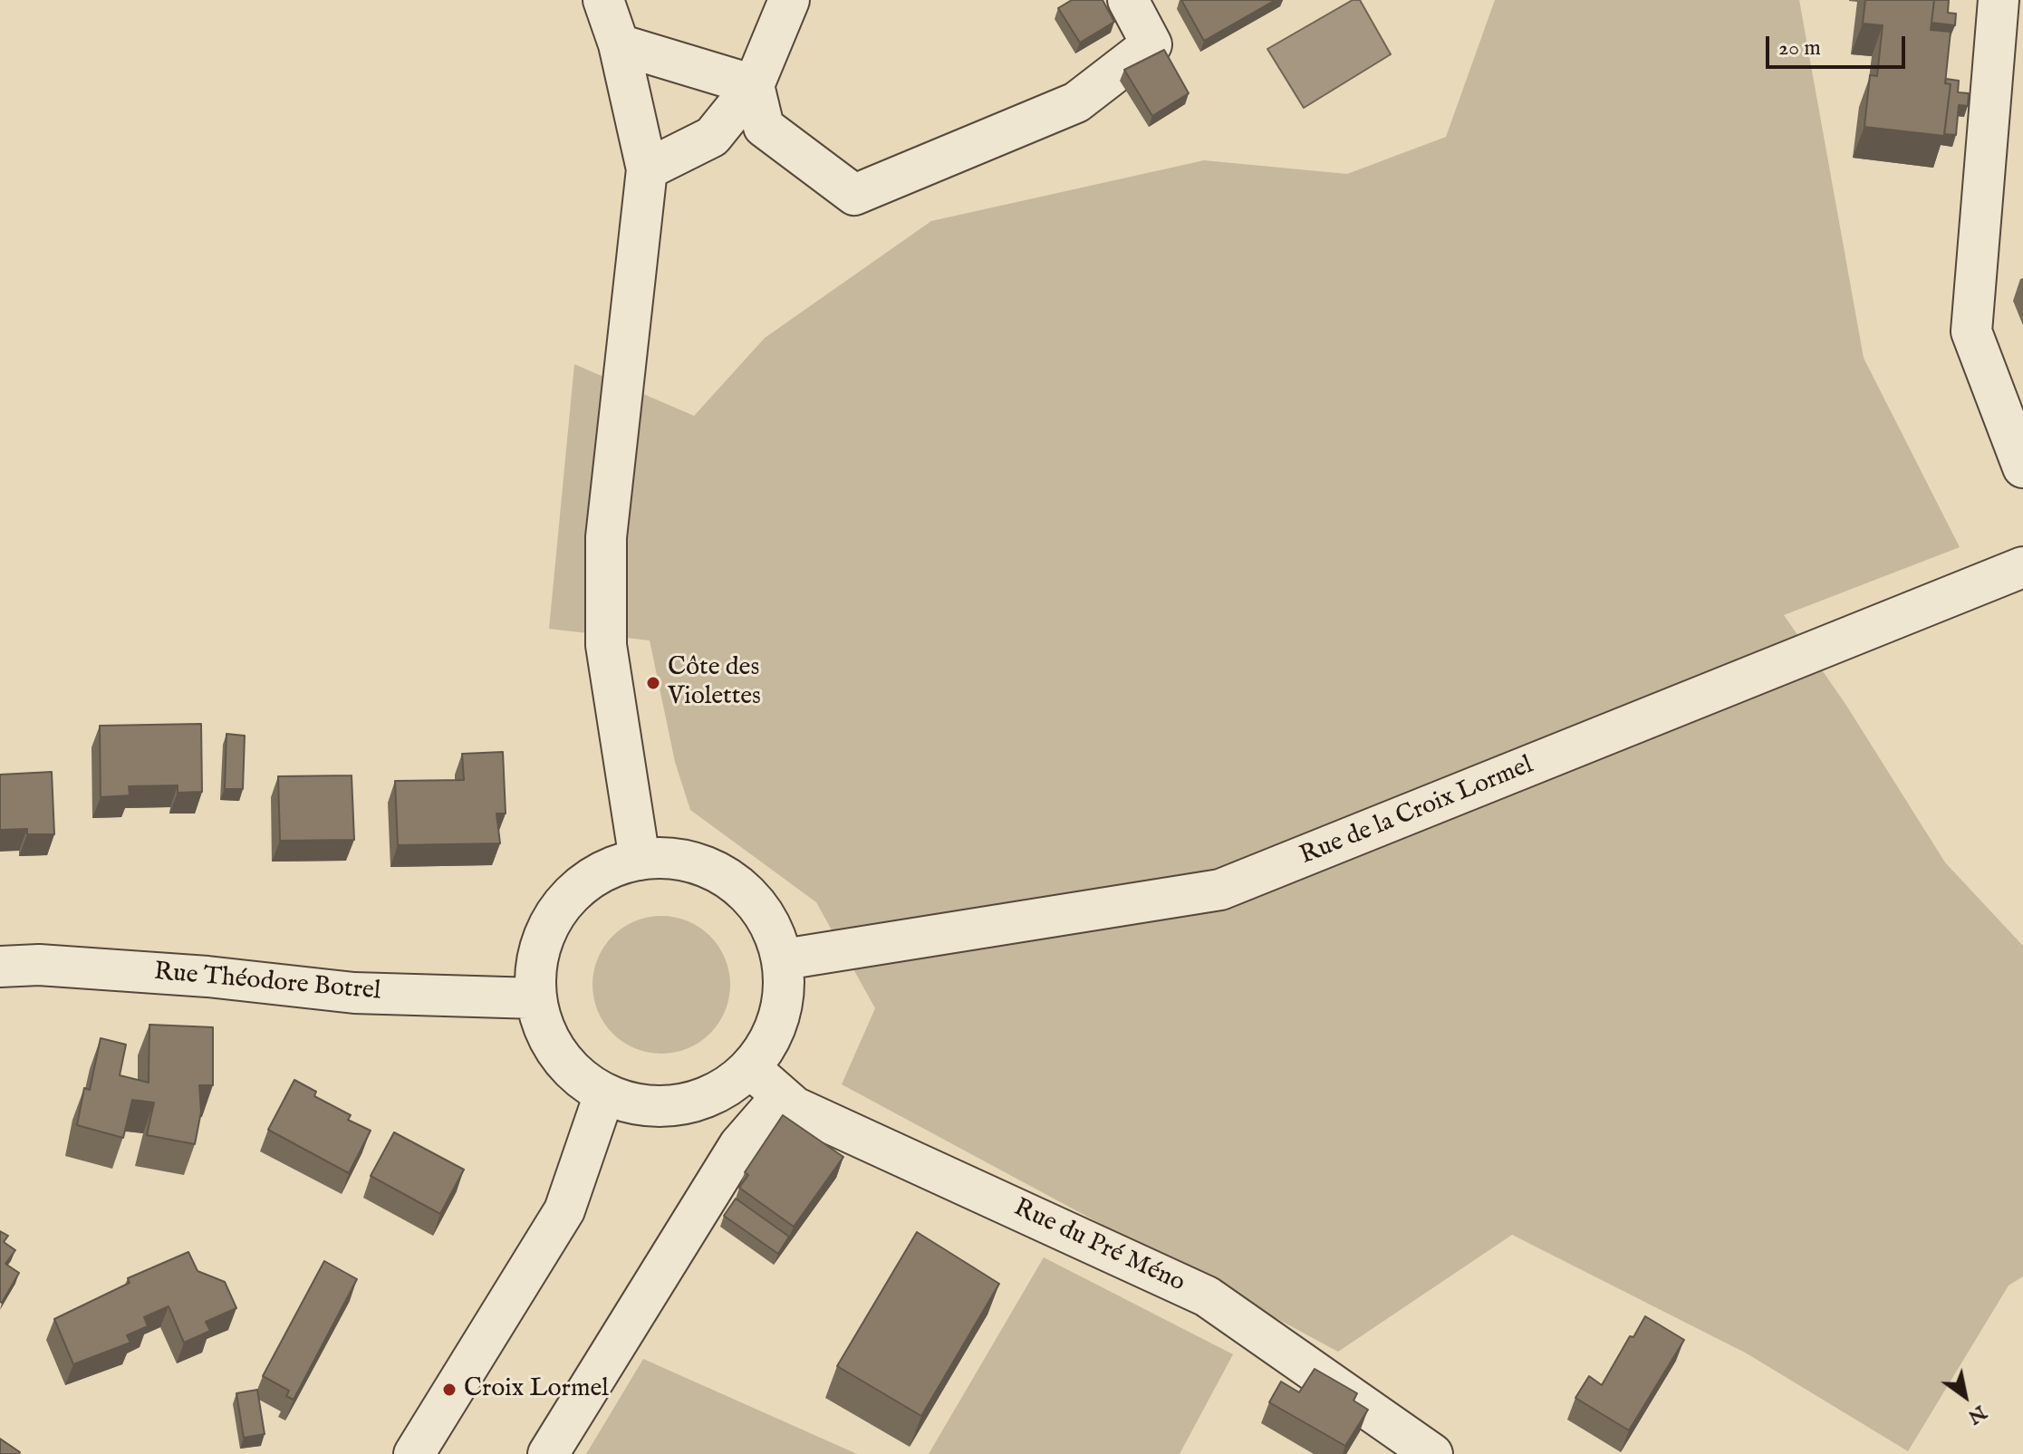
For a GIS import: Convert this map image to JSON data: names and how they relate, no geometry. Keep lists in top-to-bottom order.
{
  "streets": {
    "street": ["Rue de la Croix Lormel", "Rue Théodore Botrel", "Rue du Pré Méno"]
  },
  "crossings": [
    ["Rue de la Croix Lormel", "Rue Théodore Botrel"],
    ["Rue de la Croix Lormel", "Rue du Pré Méno"],
    ["Rue Théodore Botrel", "Rue du Pré Méno"]
  ],
  "places": ["Côte des Violettes", "Croix Lormel"],
  "scale_bar": "20 m",
  "north": "bottom right"
}
